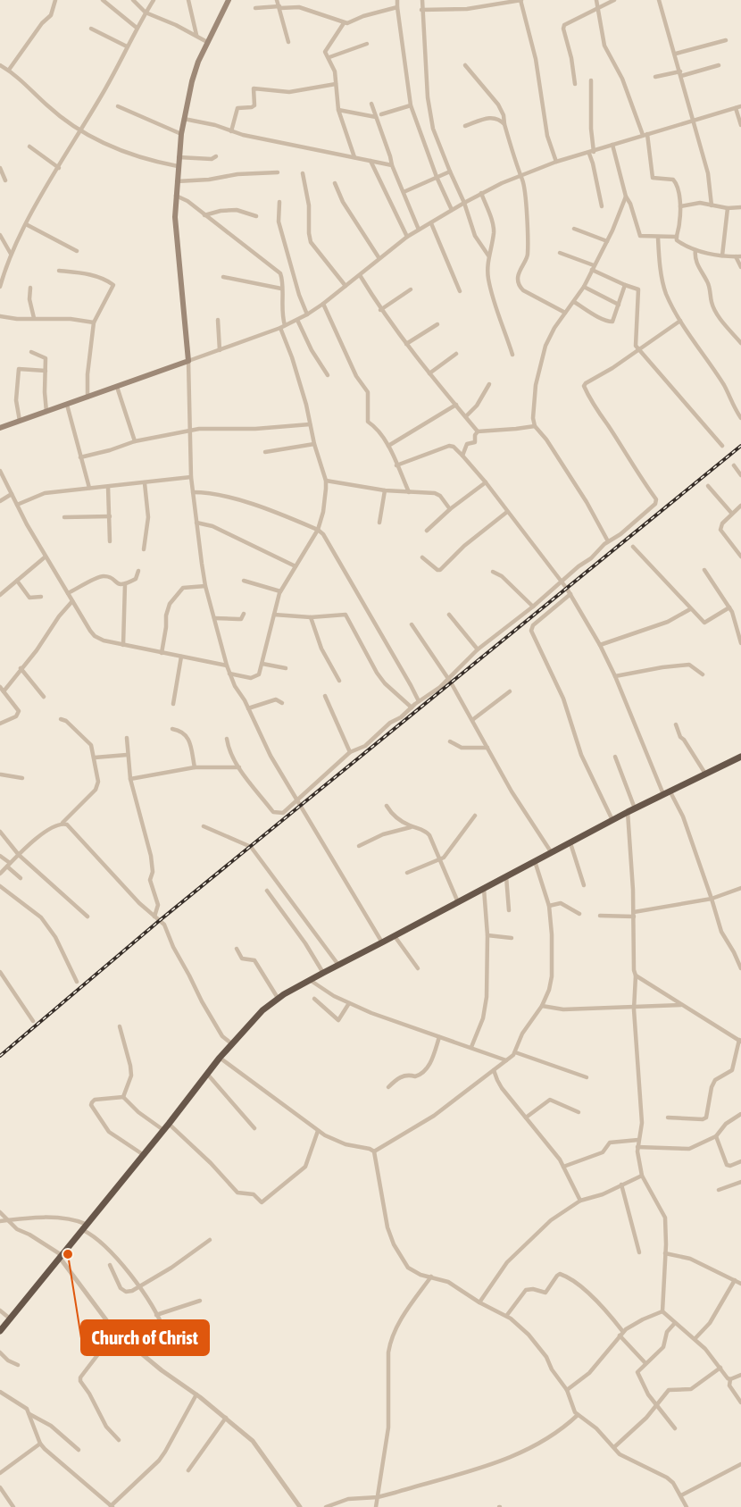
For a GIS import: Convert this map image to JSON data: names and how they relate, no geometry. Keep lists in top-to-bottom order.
{
  "places": ["Church of Christ"]
}
